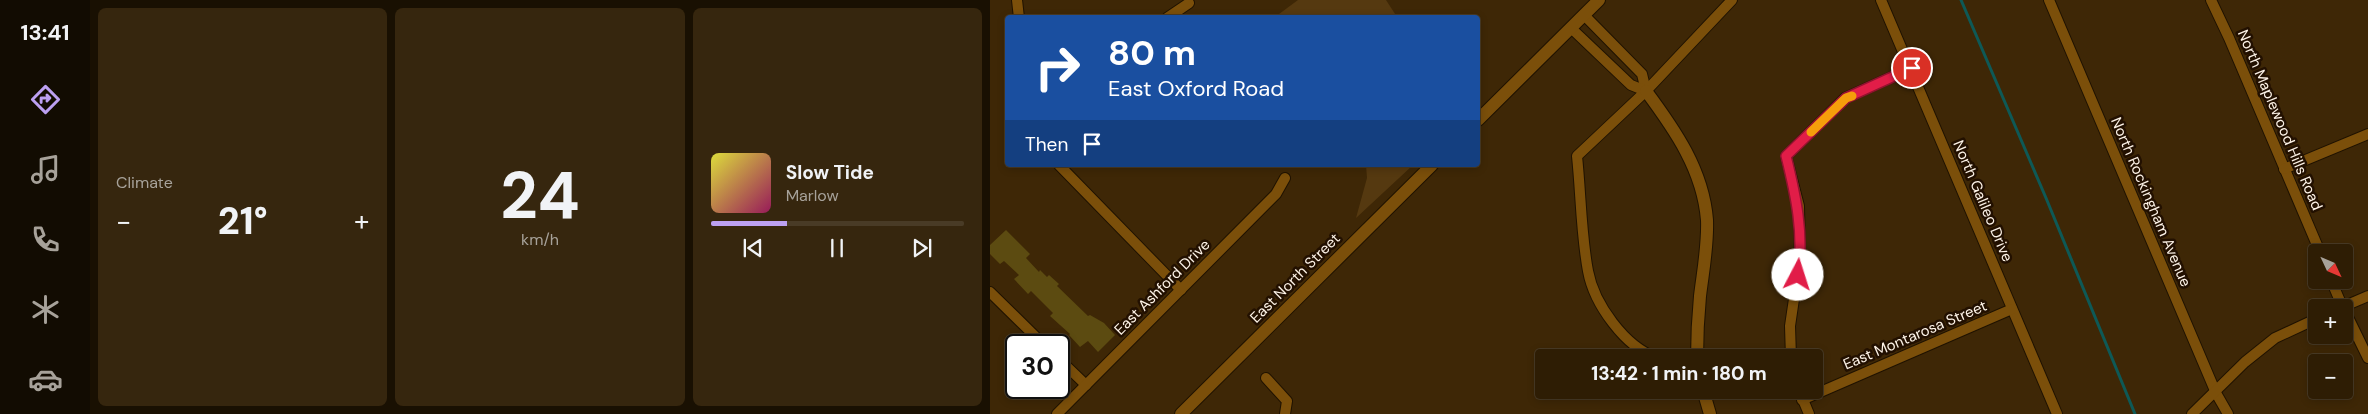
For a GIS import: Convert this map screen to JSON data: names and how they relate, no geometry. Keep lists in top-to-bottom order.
{
  "streets": {
    "street": [
      "North Maplewood Hills Road",
      "North Galileo Drive",
      "North Rockingham Avenue",
      "East North Street",
      "East Ashford Drive",
      "East Montarosa Street"
    ]
  },
  "crossings": [
    ["North Galileo Drive", "East Montarosa Street"]
  ],
  "north": "bottom right",
  "page": {
    "tabs": "13:41",
    "tile": [
      "Climate",
      ["24", "km/h"]
    ],
    "turn": ["80 m", "East Oxford Road"],
    "then": "Then",
    "song": ["Slow Tide", "Marlow"],
    "heat": ["−", "21°", "+"],
    "map_buttons": ["+", "−"],
    "limit": "30",
    "trip": "13:42 · 1 min · 180 m"
  }
}
